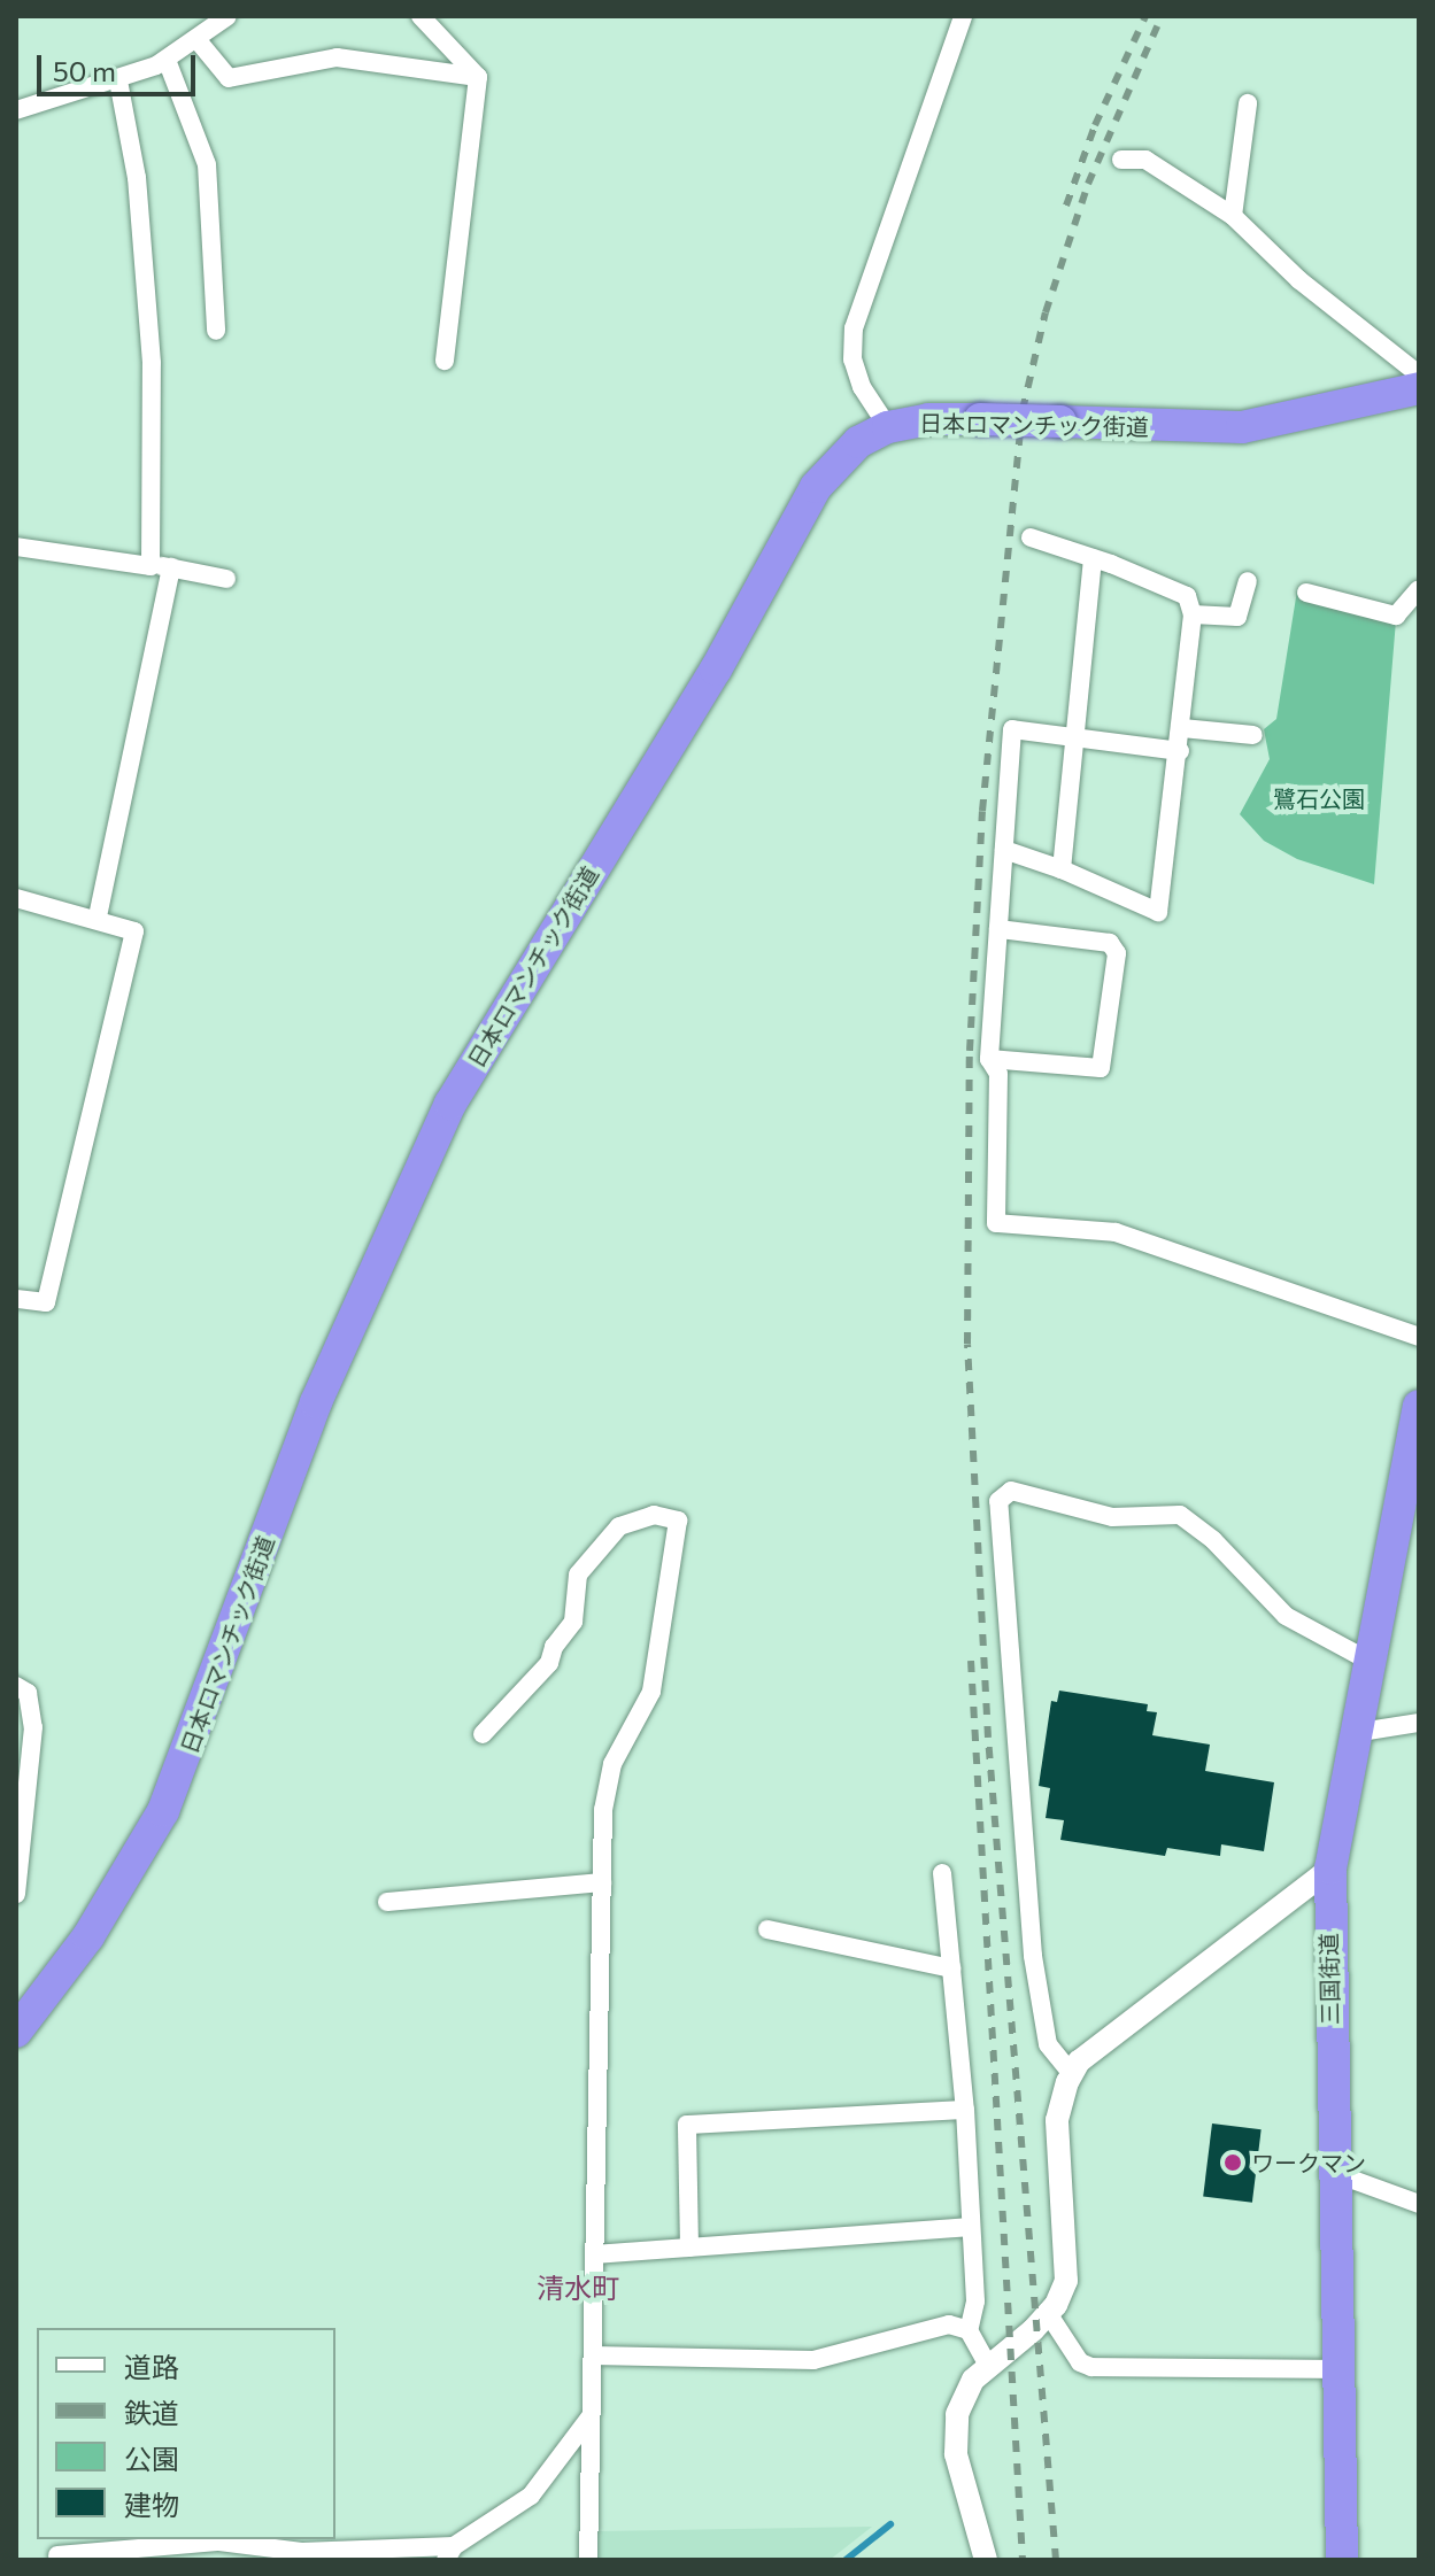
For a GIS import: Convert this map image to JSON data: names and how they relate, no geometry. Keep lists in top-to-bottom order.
{
  "streets": {
    "highway": ["日本ロマンチック街道", "三国街道"]
  },
  "districts": ["清水町"],
  "parks": ["鷺石公園"],
  "places": ["ワークマン"],
  "legend": [
    "道路",
    "鉄道",
    "公園",
    "建物"
  ],
  "scale_bar": "50 m"
}
